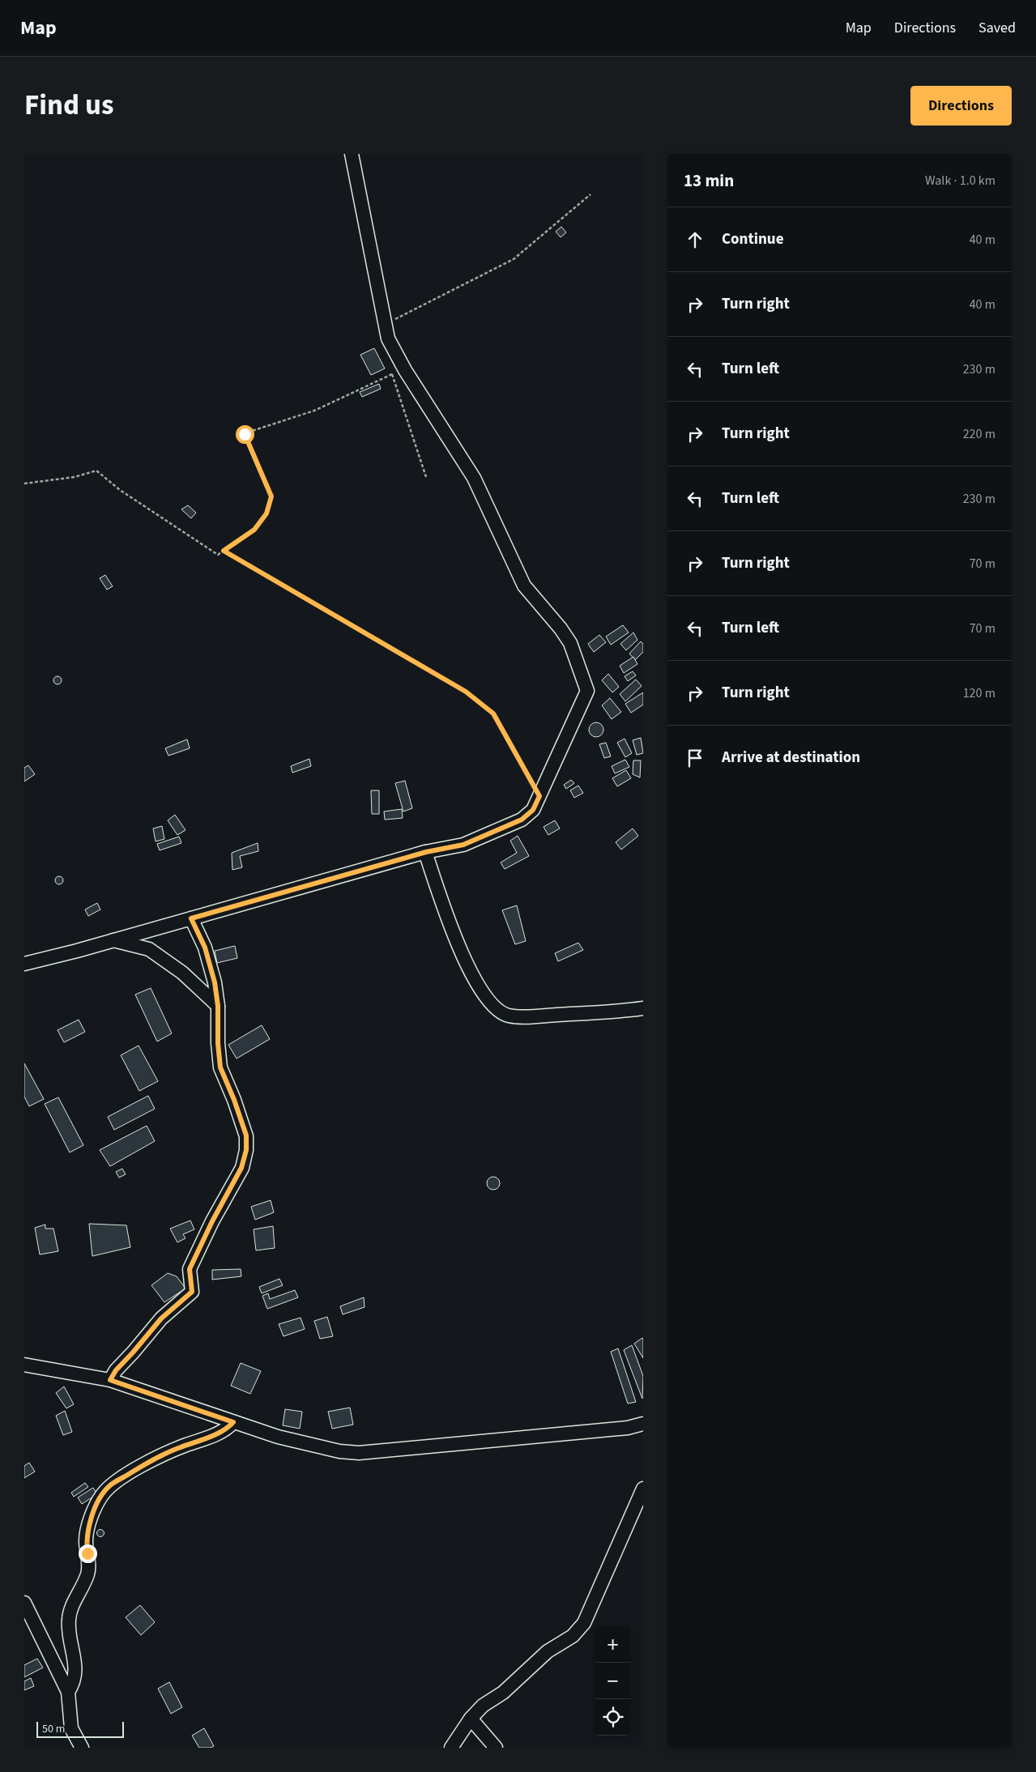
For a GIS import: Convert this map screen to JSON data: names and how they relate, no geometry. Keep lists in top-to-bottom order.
{
  "scale_bar": "50 m",
  "page": {
    "header": "Map",
    "nav": ["Map", "Directions", "Saved"],
    "title": "Find us",
    "buttons": "Directions",
    "heading": ["13 min", "Walk · 1.0 km"],
    "list": [
      ["Continue", "40 m"],
      ["Turn right", "40 m"],
      ["Turn left", "230 m"],
      ["Turn right", "220 m"],
      ["Turn left", "230 m"],
      ["Turn right", "70 m"],
      ["Turn left", "70 m"],
      ["Turn right", "120 m"],
      "Arrive at destination"
    ],
    "map_buttons": ["+", "−"],
    "scale": "50 m"
  }
}
